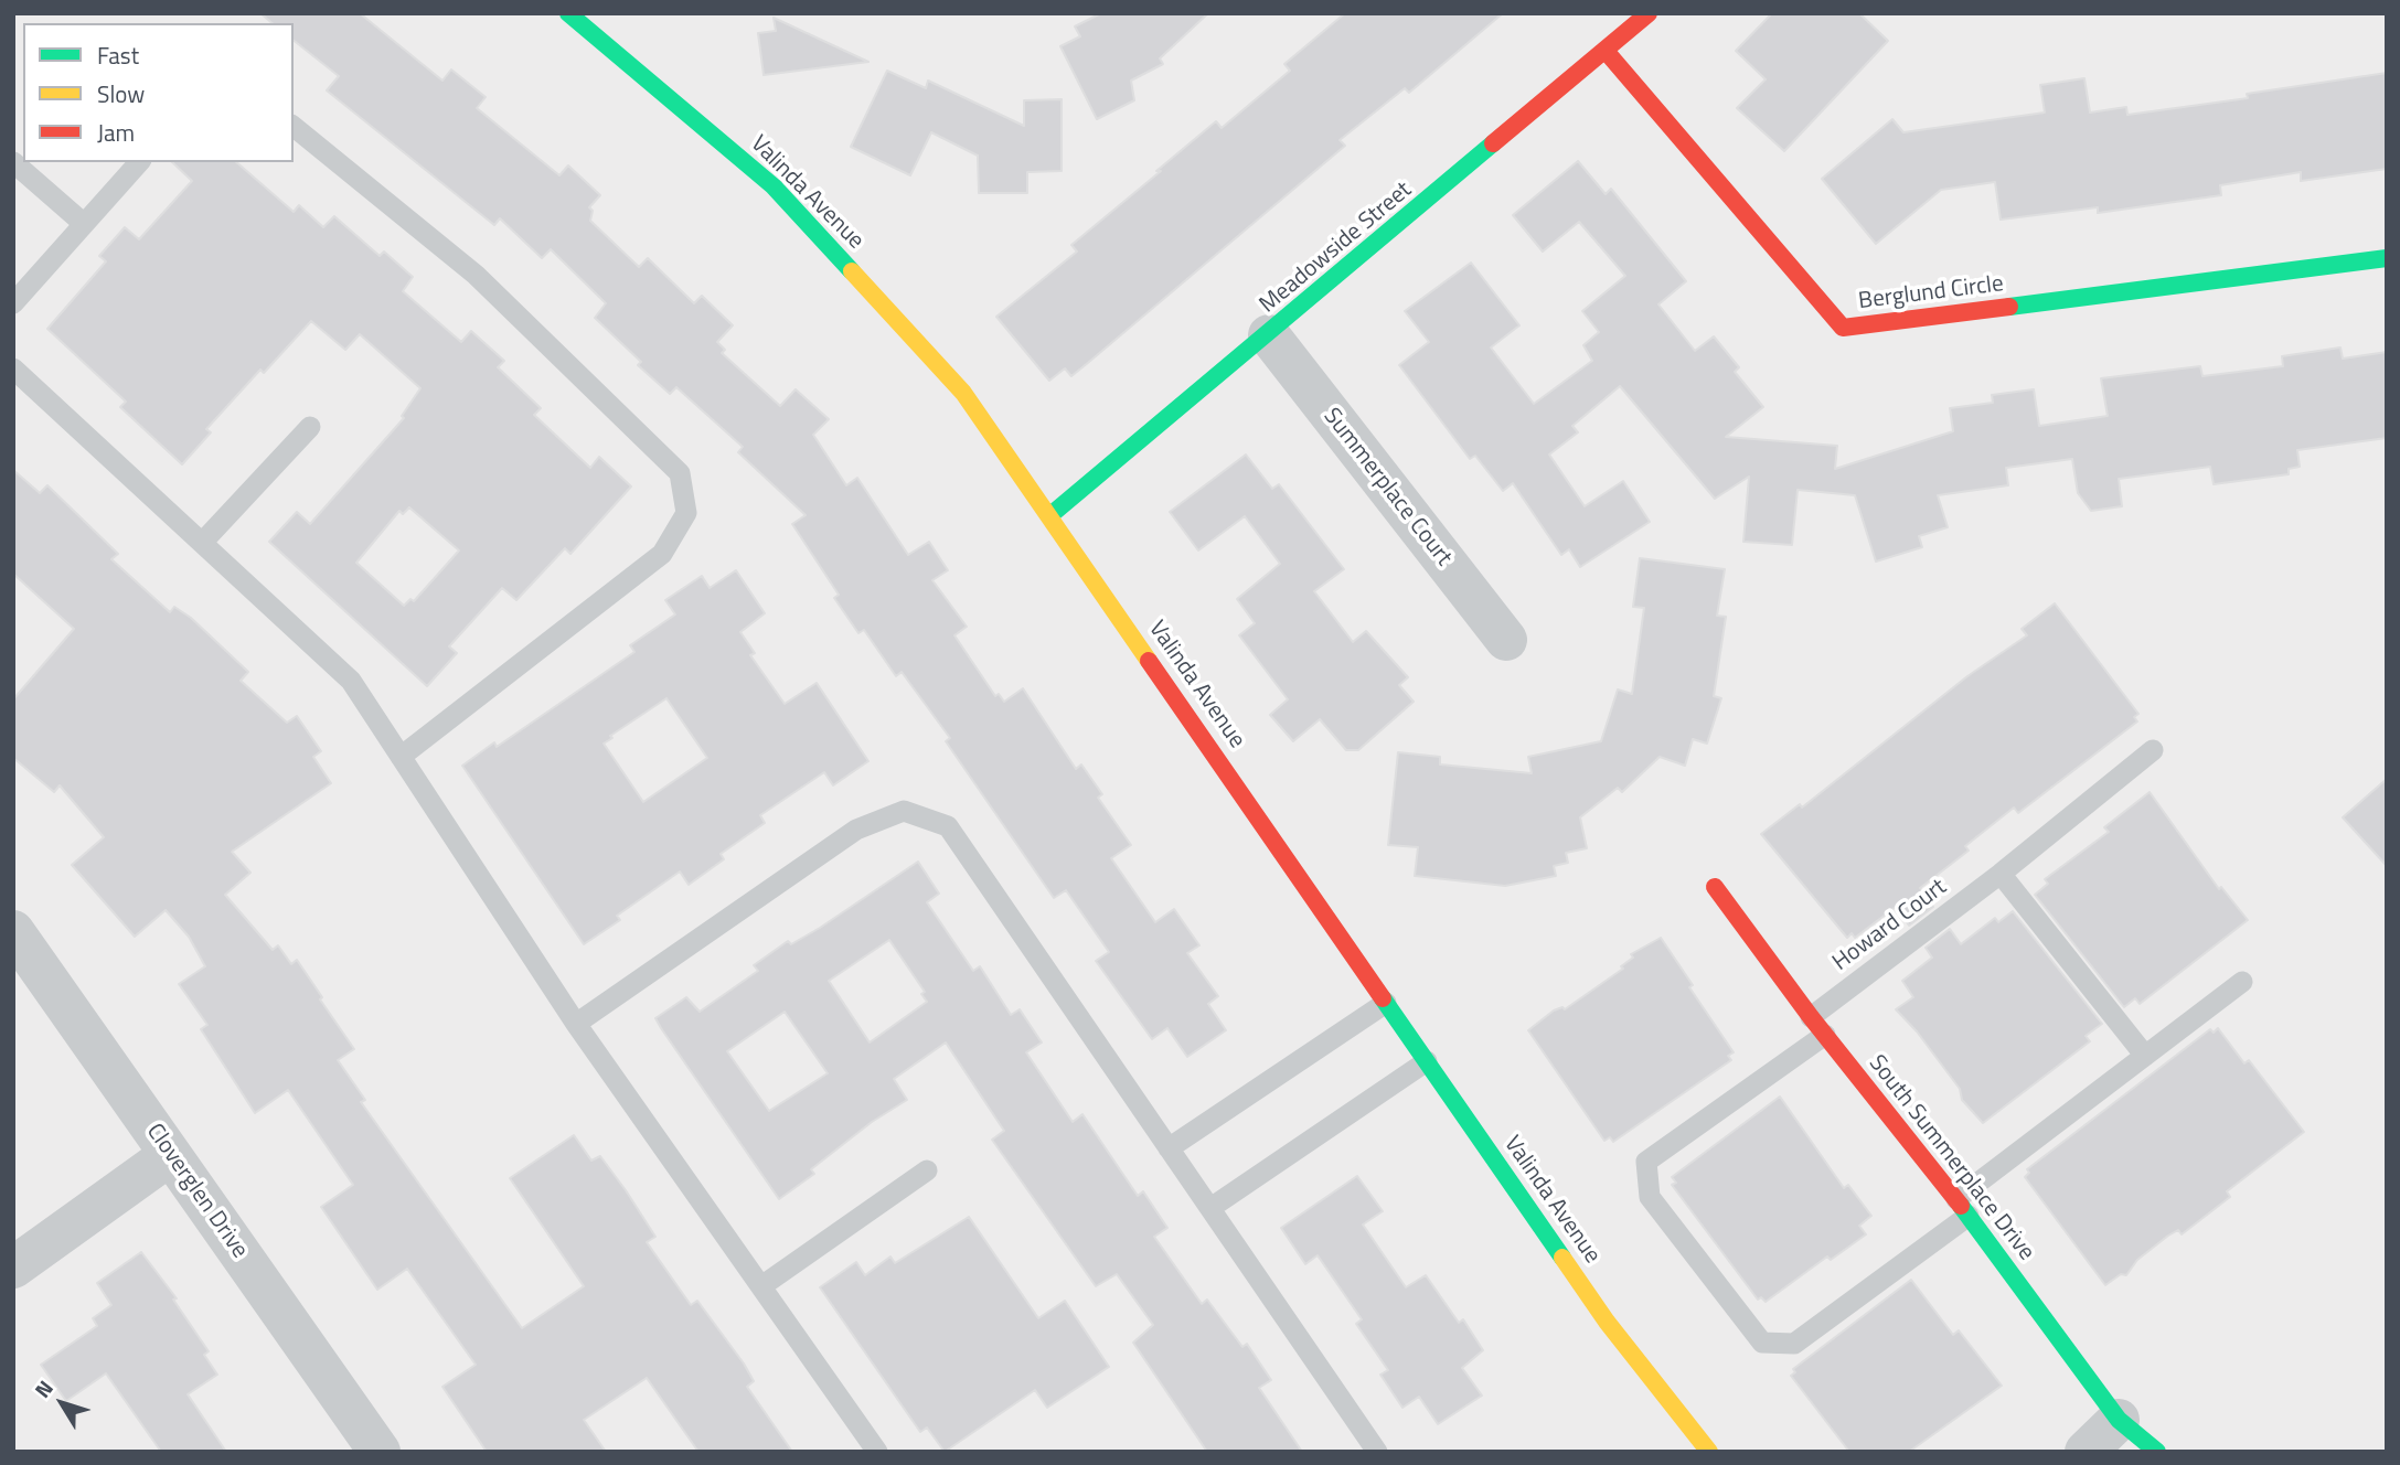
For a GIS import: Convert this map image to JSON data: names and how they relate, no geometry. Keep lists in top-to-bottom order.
{
  "streets": {
    "street": [
      "Valinda Avenue",
      "Meadowside Street",
      "Berglund Circle",
      "Summerplace Court",
      "South Summerplace Drive",
      "Cloverglen Drive"
    ],
    "lane": ["Howard Court"]
  },
  "crossings": [
    ["Valinda Avenue", "Meadowside Street"],
    ["Meadowside Street", "Berglund Circle"],
    ["Meadowside Street", "Summerplace Court"],
    ["Howard Court", "South Summerplace Drive"]
  ],
  "legend": ["Fast", "Slow", "Jam"],
  "north": "top left"
}
